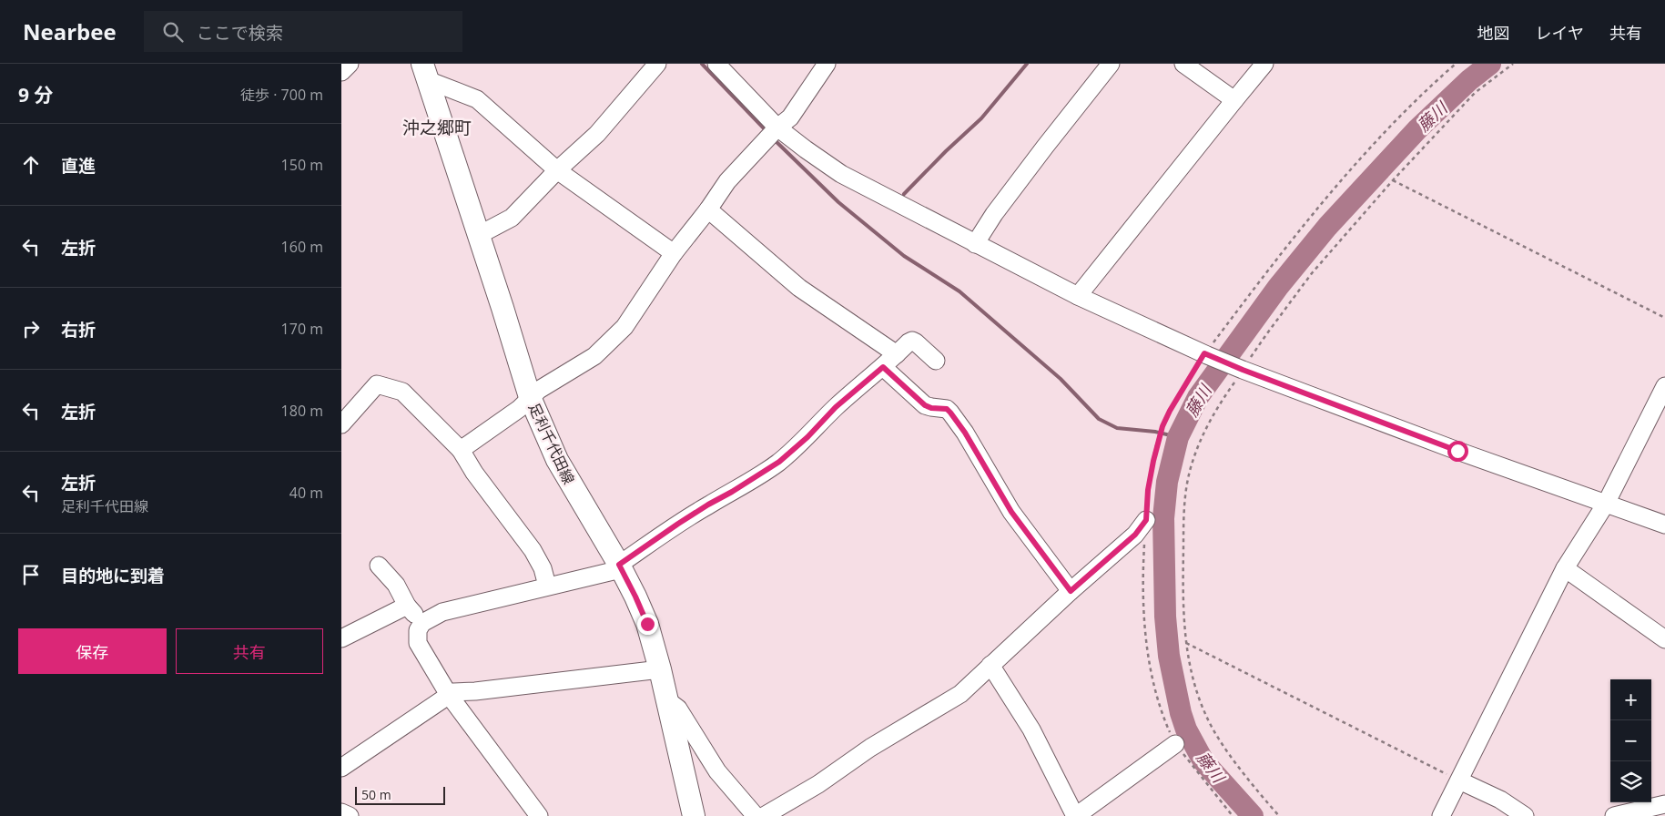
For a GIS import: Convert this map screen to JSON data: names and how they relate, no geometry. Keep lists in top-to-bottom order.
{
  "streets": {
    "main road": ["足利千代田線"]
  },
  "districts": ["沖之郷町"],
  "water": ["藤川"],
  "scale_bar": "50 m",
  "page": {
    "header": "Nearbee",
    "search": "ここで検索",
    "nav": ["地図", "レイヤ", "共有"],
    "heading": ["9 分", "徒歩 · 700 m"],
    "list": [
      ["直進", "150 m"],
      ["左折", "160 m"],
      ["右折", "170 m"],
      ["左折", "180 m"],
      ["左折", "足利千代田線", "40 m"],
      "目的地に到着"
    ],
    "buttons": ["保存", "共有"],
    "map_buttons": ["+", "−"],
    "scale": "50 m"
  }
}
